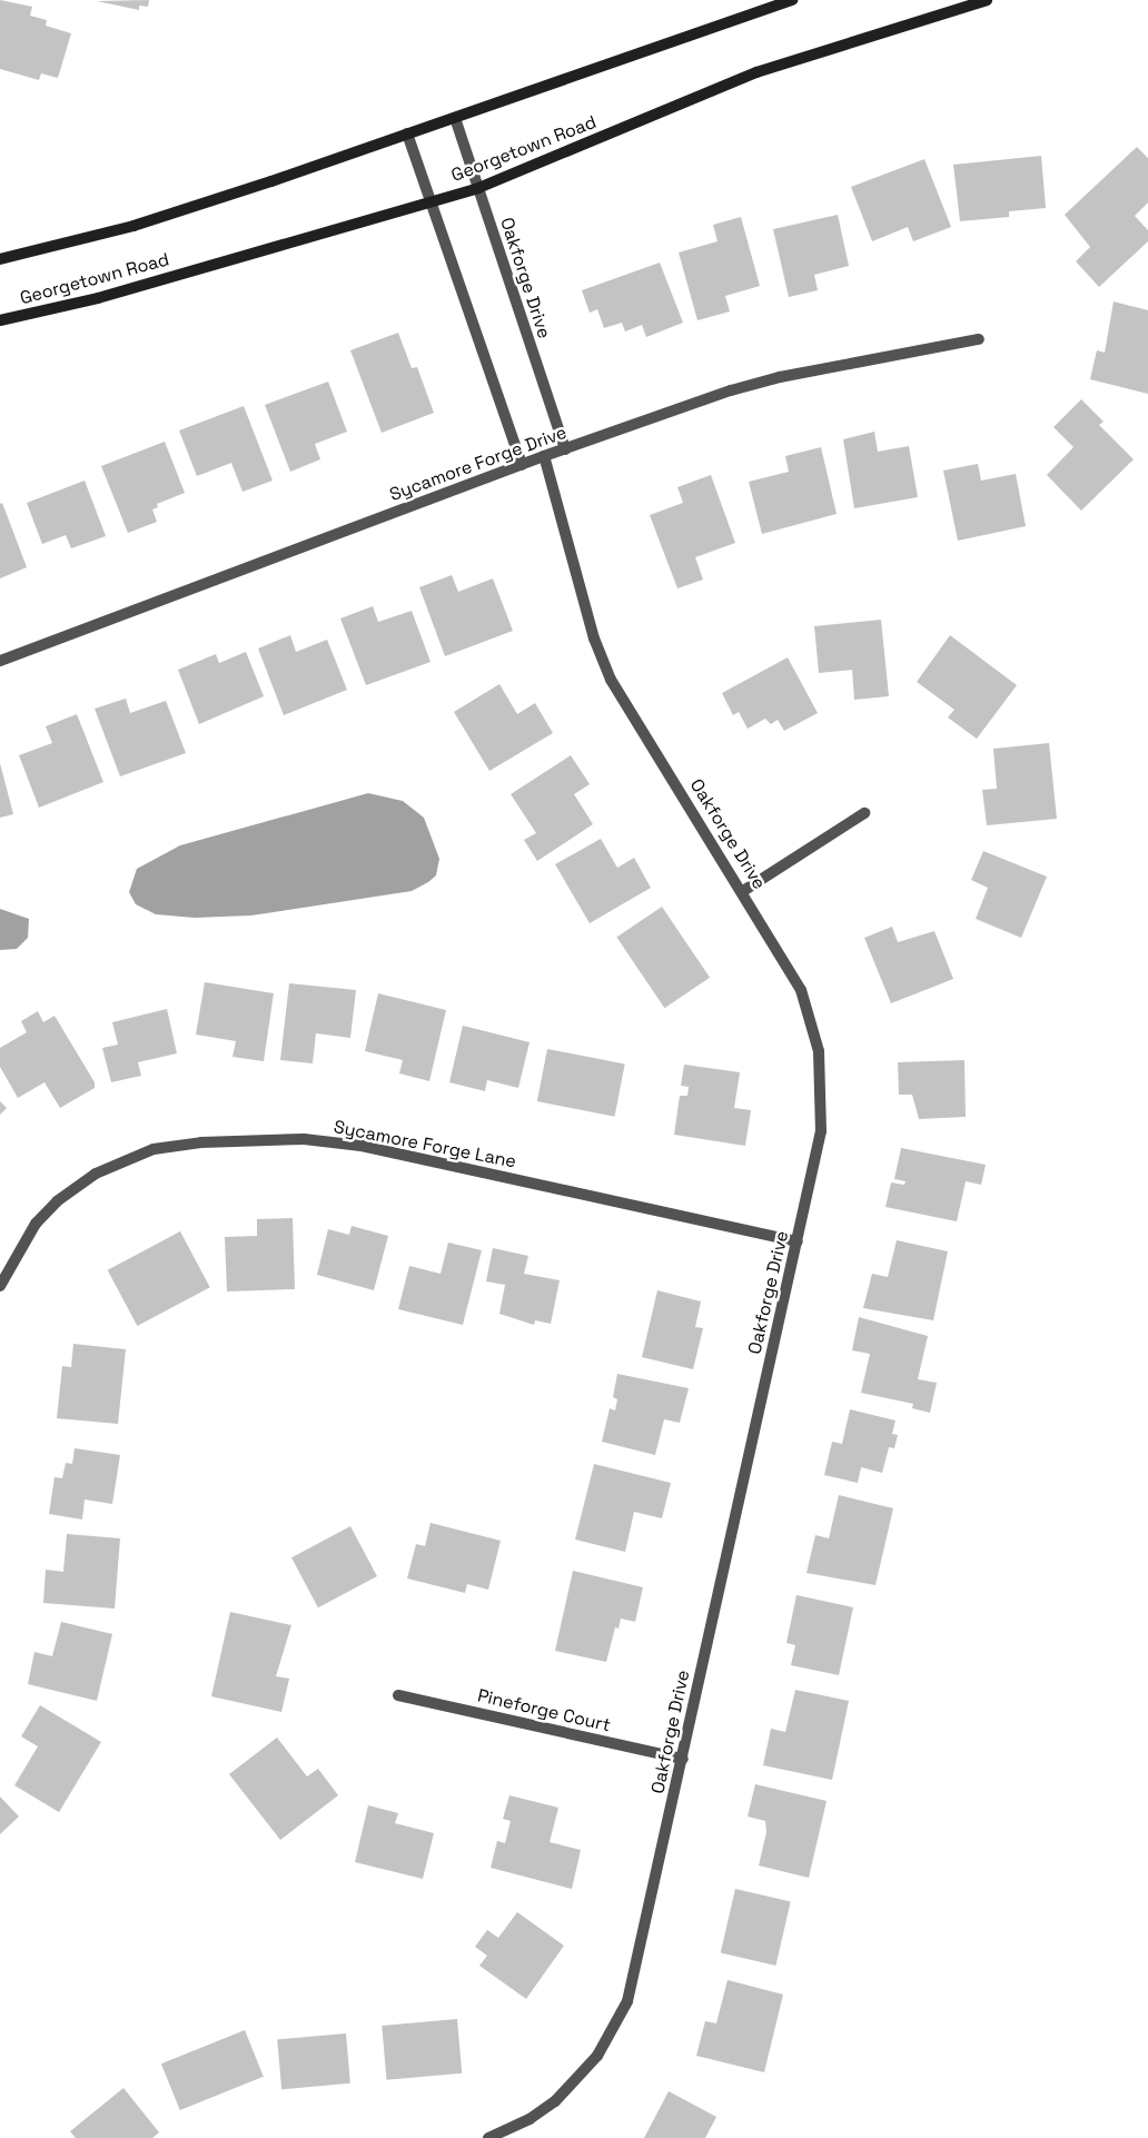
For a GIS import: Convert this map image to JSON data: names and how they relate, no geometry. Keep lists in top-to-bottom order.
{
  "streets": {
    "main road": ["Georgetown Road"],
    "street": [
      "Oakforge Drive",
      "Sycamore Forge Drive",
      "Sycamore Forge Lane",
      "Pineforge Court"
    ]
  },
  "crossings": [
    ["Georgetown Road", "Oakforge Drive"],
    ["Oakforge Drive", "Sycamore Forge Drive"],
    ["Oakforge Drive", "Sycamore Forge Lane"],
    ["Oakforge Drive", "Pineforge Court"]
  ]
}
